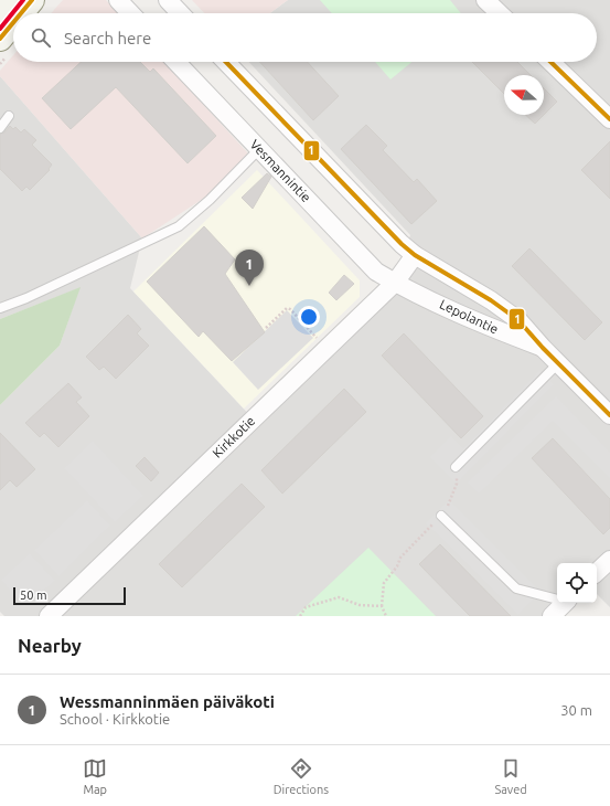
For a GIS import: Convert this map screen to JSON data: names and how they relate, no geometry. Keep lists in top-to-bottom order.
{
  "streets": {
    "street": ["Vesmannintie", "Lepolantie", "Kirkkotie"]
  },
  "crossings": [
    ["Vesmannintie", "Lepolantie"],
    ["Vesmannintie", "Kirkkotie"],
    ["Lepolantie", "Kirkkotie"]
  ],
  "lines": ["transit line 1"],
  "scale_bar": "50 m",
  "north": "left",
  "page": {
    "search": "Search here",
    "pins": "1",
    "scale": "50 m",
    "heading": "Nearby",
    "list": [
      {
        "mark": "1",
        "name": "Wessmanninmäen päiväkoti",
        "note": "School · Kirkkotie",
        "value": "30 m"
      }
    ],
    "nav": ["Map", "Directions", "Saved"]
  }
}
